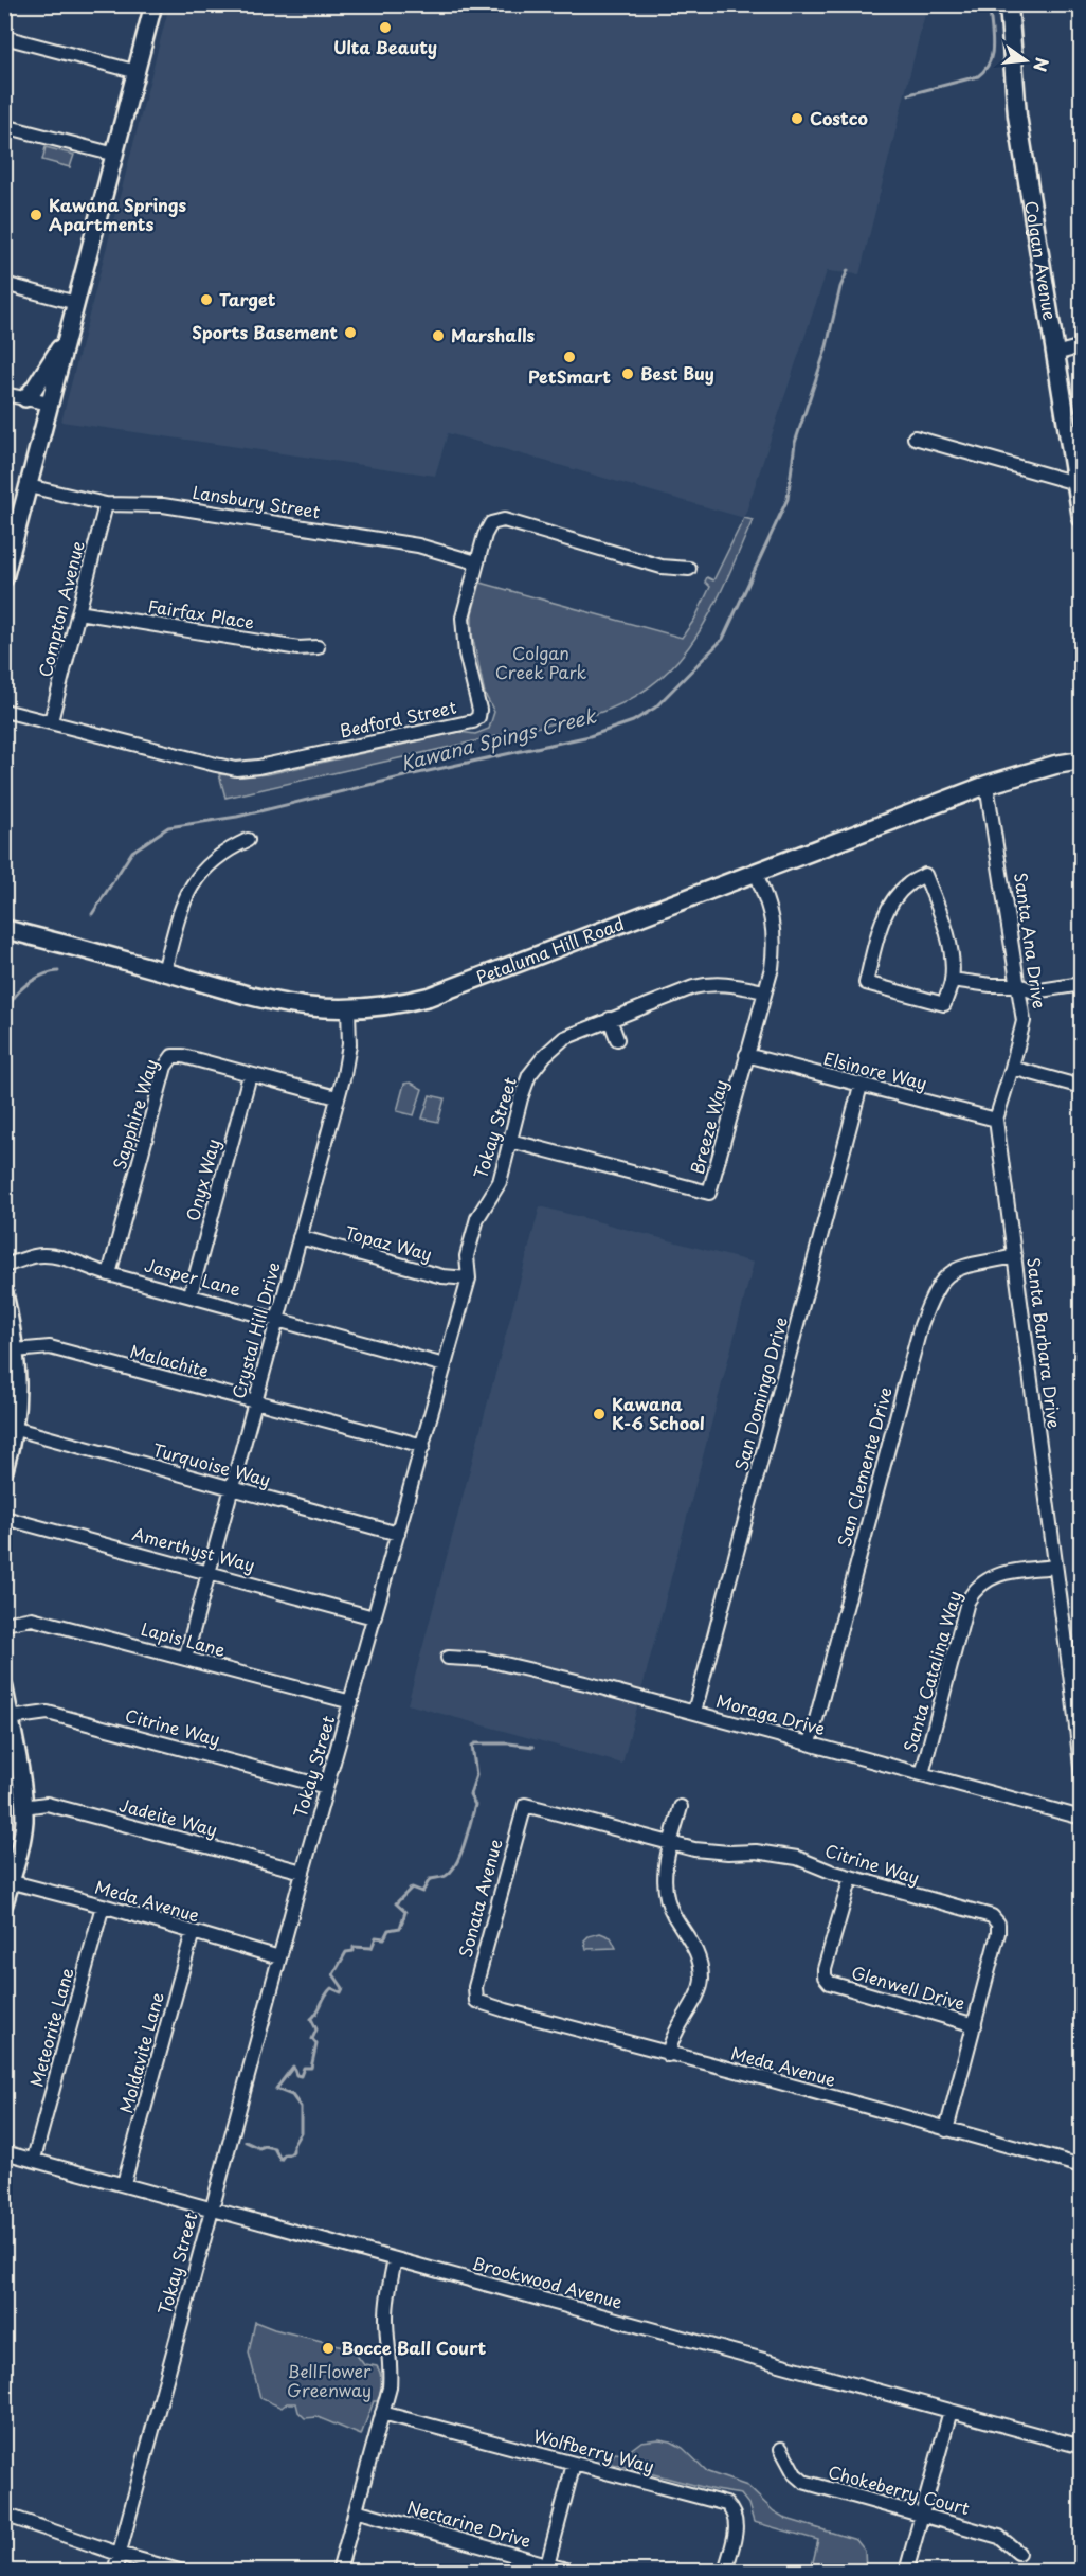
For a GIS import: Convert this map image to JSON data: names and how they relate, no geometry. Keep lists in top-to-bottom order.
{
  "streets": {
    "main road": ["Colgan Avenue", "Petaluma Hill Road"],
    "street": [
      "Lansbury Street",
      "Compton Avenue",
      "Fairfax Place",
      "Bedford Street",
      "Santa Ana Drive",
      "Elsinore Way",
      "Sapphire Way",
      "Breeze Way",
      "Tokay Street",
      "Onyx Way",
      "Topaz Way",
      "Jasper Lane",
      "Crystal Hill Drive",
      "Santa Barbara Drive",
      "Malachite",
      "San Domingo Drive",
      "Turquoise Way",
      "San Clemente Drive",
      "Amerthyst Way",
      "Lapis Lane",
      "Santa Catalina Way",
      "Moraga Drive",
      "Citrine Way",
      "Jadeite Way",
      "Sonata Avenue",
      "Meda Avenue",
      "Glenwell Drive",
      "Meteorite Lane",
      "Moldavite Lane",
      "Brookwood Avenue",
      "Wolfberry Way",
      "Chokeberry Court",
      "Nectarine Drive"
    ]
  },
  "crossings": [
    ["Lansbury Street", "Compton Avenue"],
    ["Lansbury Street", "Bedford Street"],
    ["Compton Avenue", "Fairfax Place"],
    ["Compton Avenue", "Bedford Street"],
    ["Santa Ana Drive", "Petaluma Hill Road"],
    ["Santa Ana Drive", "Santa Barbara Drive"],
    ["Petaluma Hill Road", "Breeze Way"],
    ["Petaluma Hill Road", "Crystal Hill Drive"],
    ["Elsinore Way", "Breeze Way"],
    ["Elsinore Way", "Santa Barbara Drive"],
    ["Elsinore Way", "San Domingo Drive"],
    ["Sapphire Way", "Onyx Way"],
    ["Sapphire Way", "Jasper Lane"],
    ["Sapphire Way", "Crystal Hill Drive"],
    ["Breeze Way", "Tokay Street"],
    ["Tokay Street", "Topaz Way"],
    ["Tokay Street", "Jasper Lane"],
    ["Tokay Street", "Malachite"],
    ["Tokay Street", "Turquoise Way"],
    ["Tokay Street", "Amerthyst Way"],
    ["Tokay Street", "Lapis Lane"],
    ["Tokay Street", "Citrine Way"],
    ["Tokay Street", "Jadeite Way"],
    ["Tokay Street", "Meda Avenue"],
    ["Tokay Street", "Brookwood Avenue"],
    ["Onyx Way", "Jasper Lane"],
    ["Topaz Way", "Crystal Hill Drive"],
    ["Jasper Lane", "Crystal Hill Drive"],
    ["Crystal Hill Drive", "Malachite"],
    ["Crystal Hill Drive", "Turquoise Way"],
    ["Crystal Hill Drive", "Amerthyst Way"],
    ["Crystal Hill Drive", "Lapis Lane"],
    ["Santa Barbara Drive", "San Clemente Drive"],
    ["Santa Barbara Drive", "Santa Catalina Way"],
    ["San Domingo Drive", "Moraga Drive"],
    ["San Clemente Drive", "Moraga Drive"],
    ["Santa Catalina Way", "Moraga Drive"],
    ["Citrine Way", "Sonata Avenue"],
    ["Citrine Way", "Meda Avenue"],
    ["Citrine Way", "Glenwell Drive"],
    ["Sonata Avenue", "Meda Avenue"],
    ["Meda Avenue", "Meteorite Lane"],
    ["Meda Avenue", "Moldavite Lane"],
    ["Meteorite Lane", "Brookwood Avenue"],
    ["Moldavite Lane", "Brookwood Avenue"]
  ],
  "water": ["Kawana Spings Creek"],
  "parks": ["Colgan Creek Park", "BellFlower Greenway"],
  "places": [
    "Ulta Beauty",
    "Costco",
    "Kawana Springs Apartments",
    "Target",
    "Sports Basement",
    "Marshalls",
    "PetSmart",
    "Best Buy",
    "Kawana K-6 School",
    "Bocce Ball Court"
  ],
  "north": "right"
}
